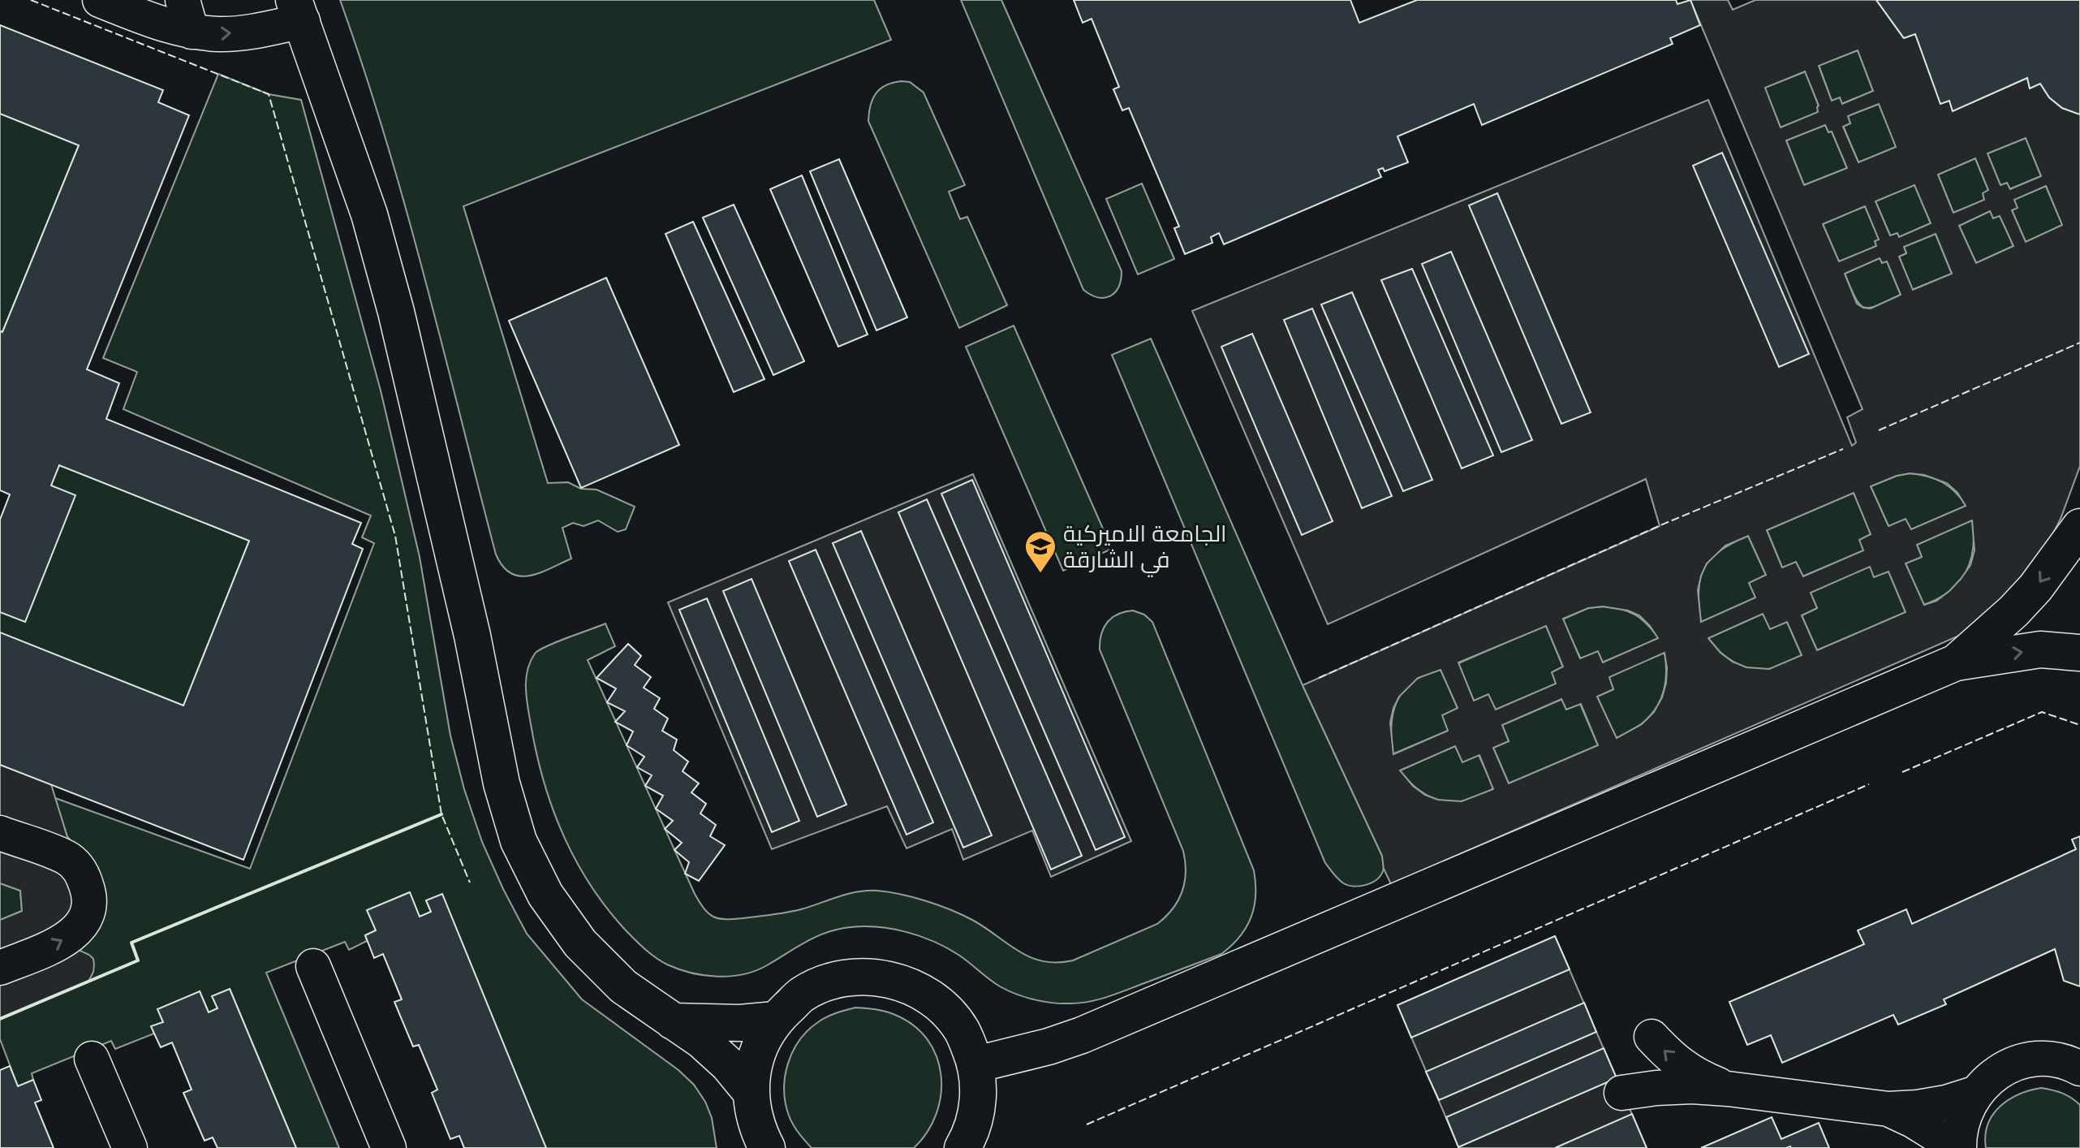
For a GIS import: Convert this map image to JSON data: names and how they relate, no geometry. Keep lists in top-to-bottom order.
{
  "places": {
    "school or university": ["الجامعة الاميركية في الشارقة"]
  }
}
